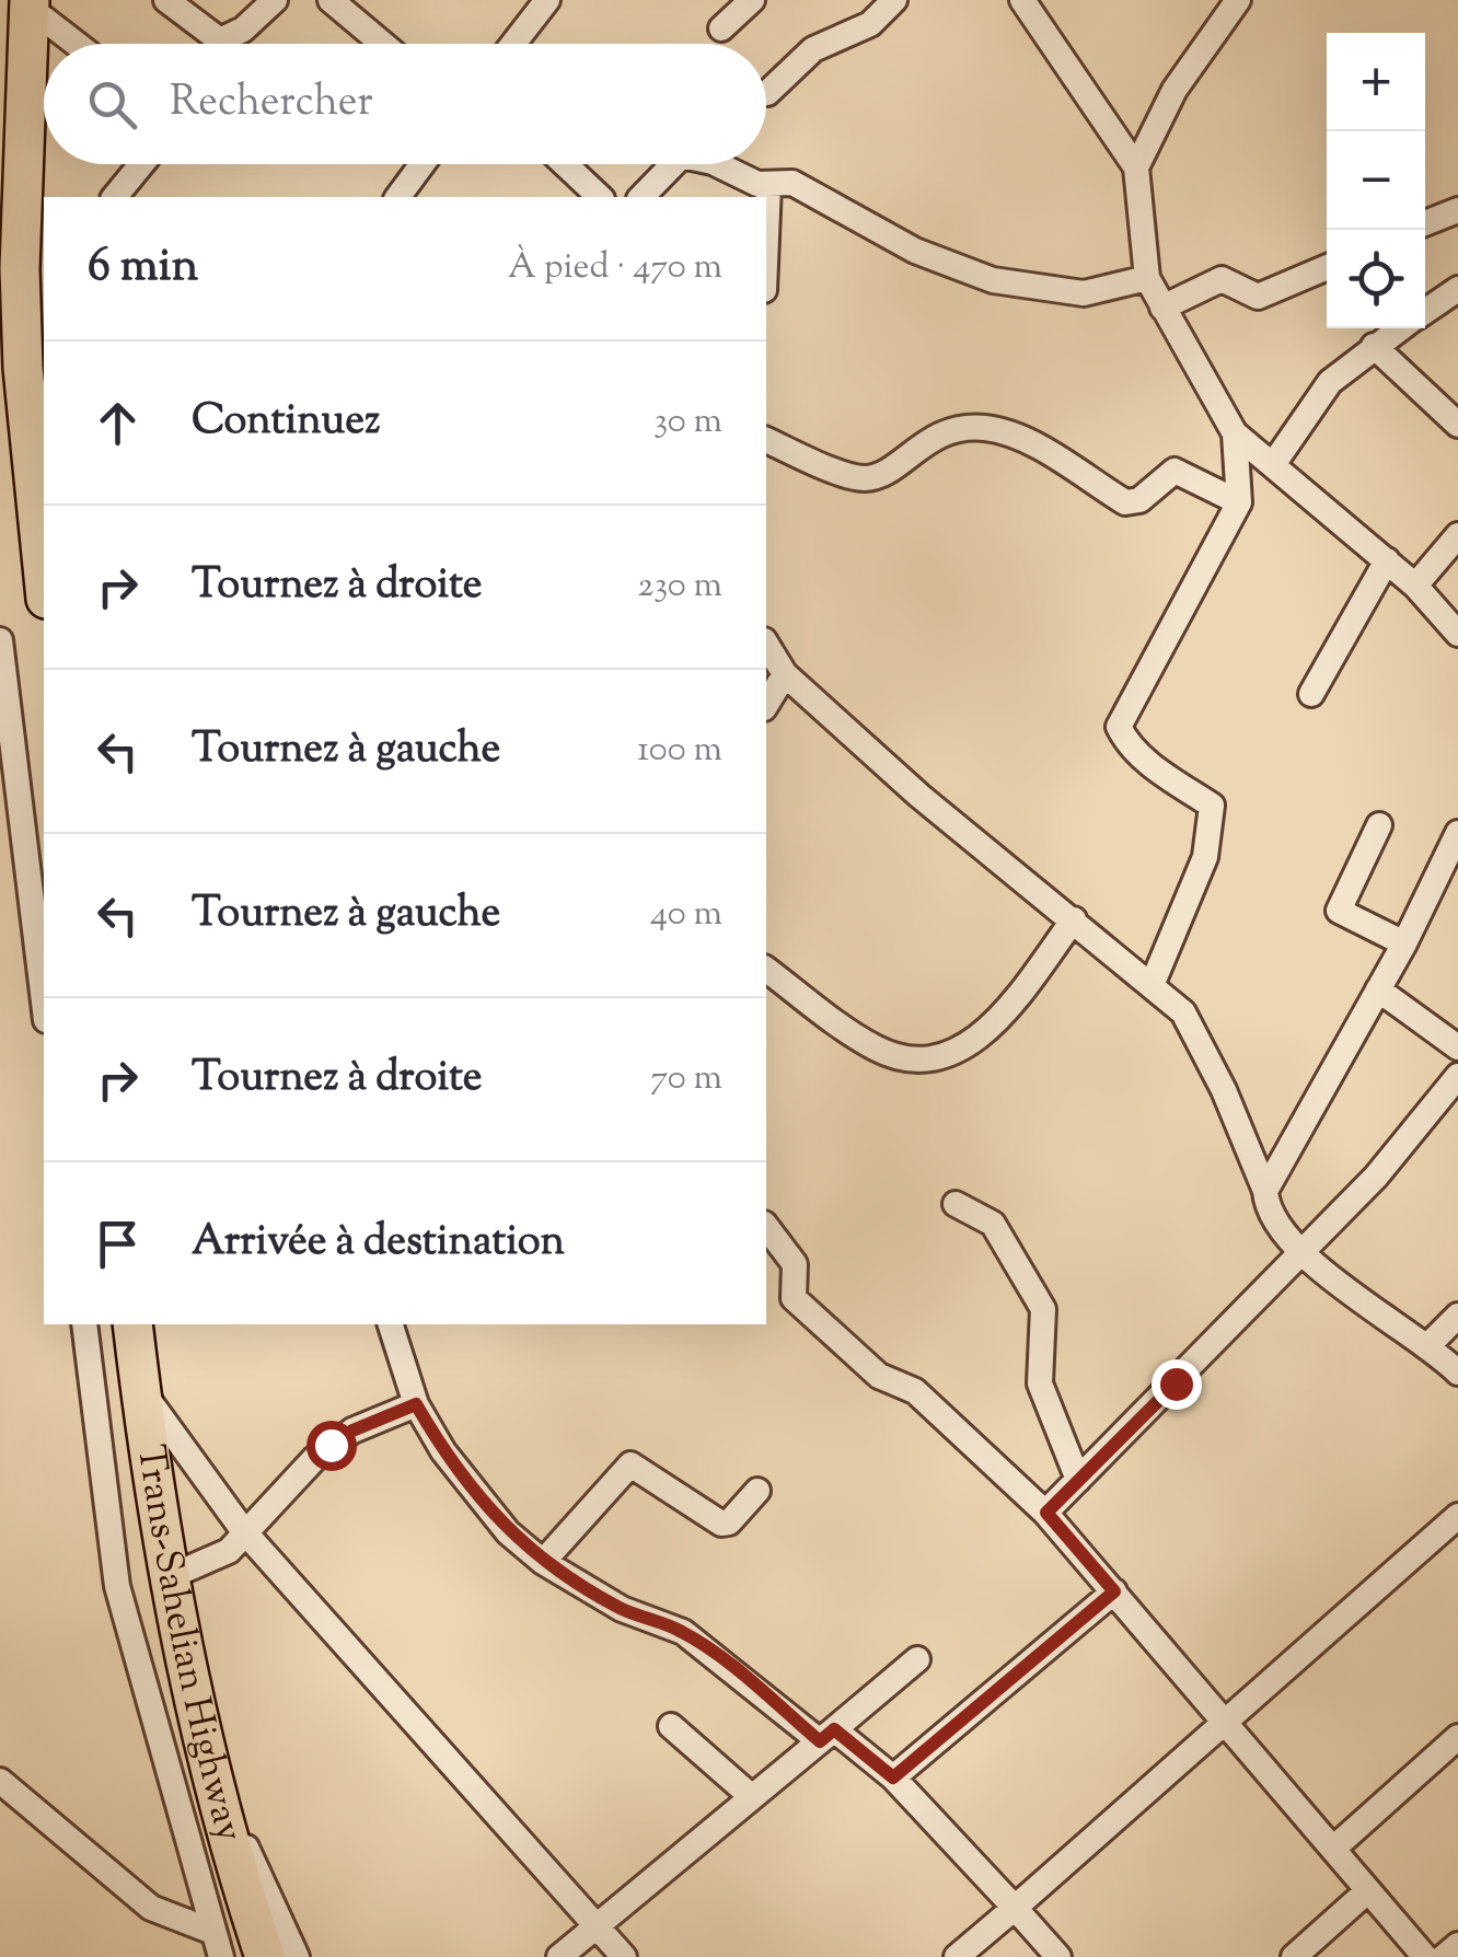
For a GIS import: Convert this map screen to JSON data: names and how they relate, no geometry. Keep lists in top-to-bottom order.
{
  "streets": {
    "highway": ["Trans-Sahelian Highway"]
  },
  "page": {
    "map_buttons": ["+", "−"],
    "search": "Rechercher",
    "heading": ["6 min", "À pied · 470 m"],
    "list": [
      ["Continuez", "30 m"],
      ["Tournez à droite", "230 m"],
      ["Tournez à gauche", "100 m"],
      ["Tournez à gauche", "40 m"],
      ["Tournez à droite", "70 m"],
      "Arrivée à destination"
    ]
  }
}
